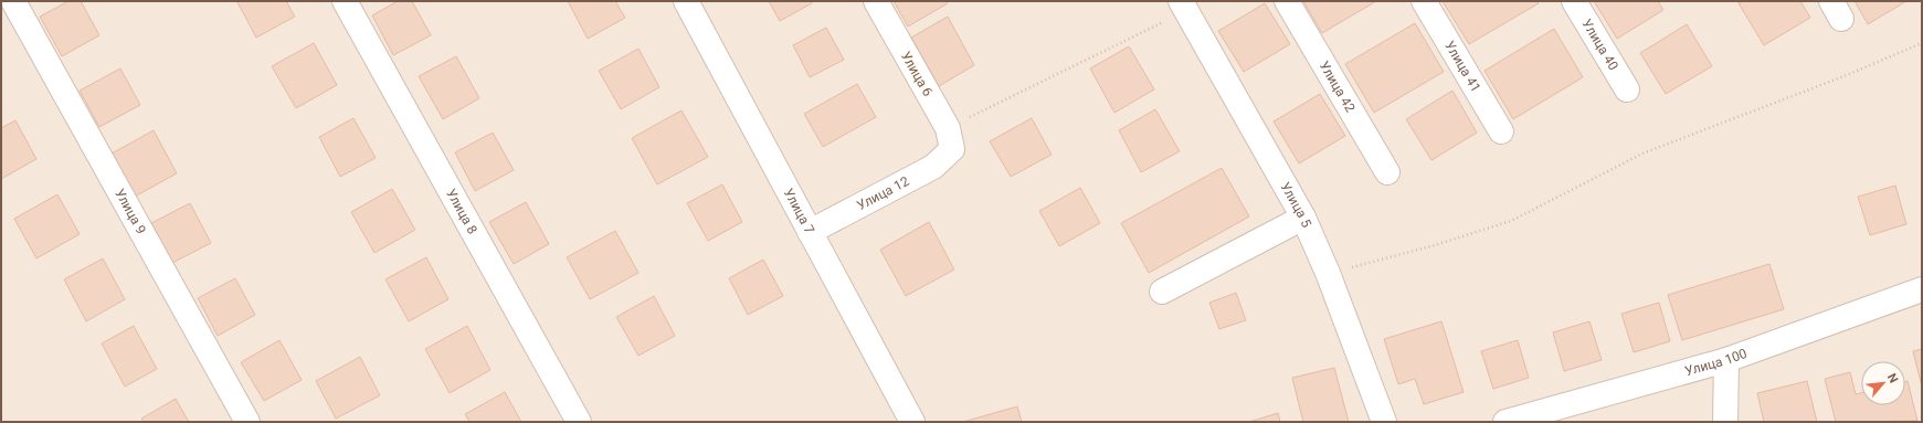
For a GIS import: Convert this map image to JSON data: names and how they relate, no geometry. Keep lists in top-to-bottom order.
{
  "streets": {
    "street": [
      "Улица 40",
      "Улица 41",
      "Улица 6",
      "Улица 42",
      "Улица 12",
      "Улица 5",
      "Улица 8",
      "Улица 9",
      "Улица 7",
      "Улица 100"
    ]
  },
  "crossings": [
    ["Улица 6", "Улица 12"],
    ["Улица 12", "Улица 7"]
  ],
  "north": "top right"
}
